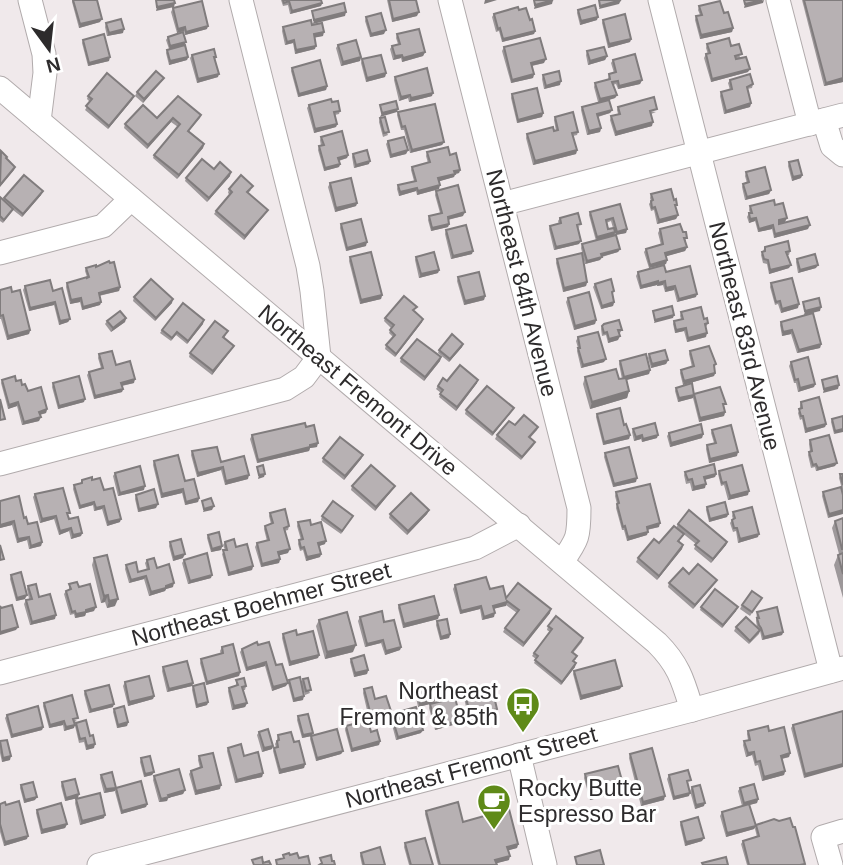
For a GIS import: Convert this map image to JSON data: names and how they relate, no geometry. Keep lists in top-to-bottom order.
{
  "streets": {
    "street": [
      "Northeast 84th Avenue",
      "Northeast 83rd Avenue",
      "Northeast Fremont Drive",
      "Northeast Boehmer Street",
      "Northeast Fremont Street"
    ]
  },
  "crossings": [
    ["Northeast 84th Avenue", "Northeast Fremont Drive"],
    ["Northeast 83rd Avenue", "Northeast Fremont Street"],
    ["Northeast Fremont Drive", "Northeast Boehmer Street"],
    ["Northeast Fremont Drive", "Northeast Fremont Street"]
  ],
  "places": {
    "bus stop": ["Northeast Fremont & 85th"],
    "cafe": ["Rocky Butte Espresso Bar"]
  },
  "north": "bottom"
}
